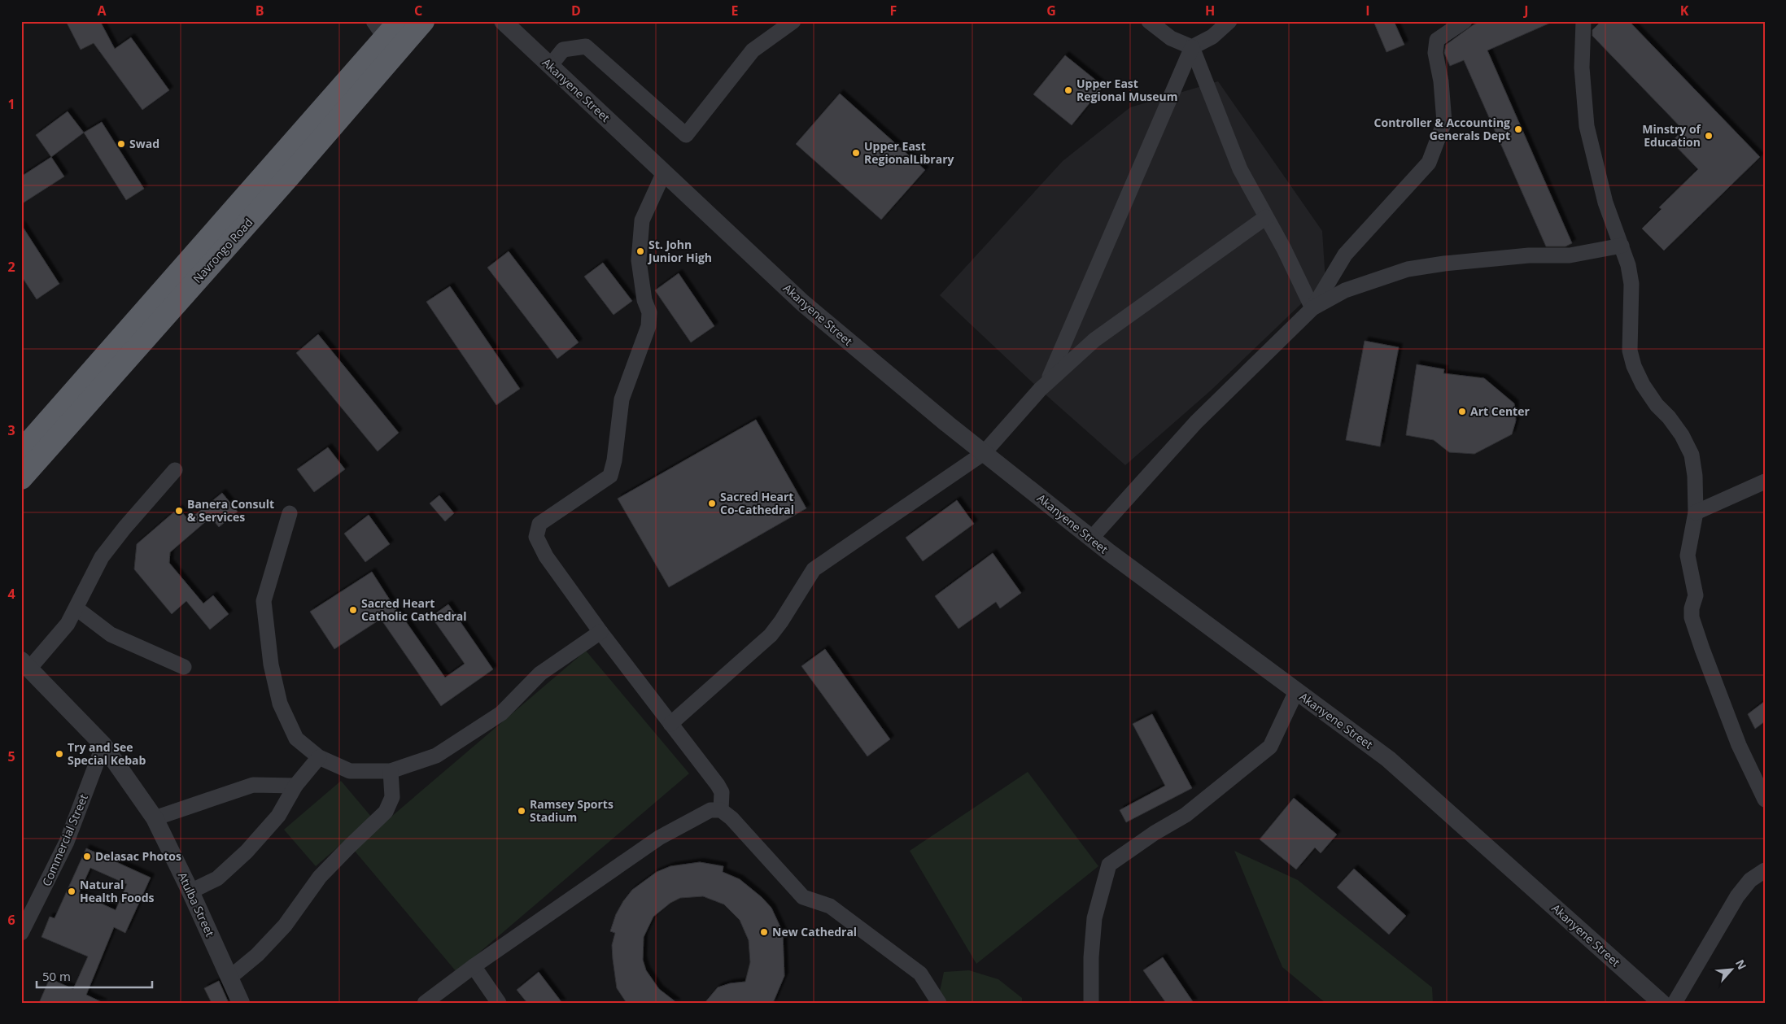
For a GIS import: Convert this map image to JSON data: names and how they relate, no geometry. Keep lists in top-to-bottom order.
{
  "streets": {
    "highway": ["Navrongo Road"],
    "street": ["Akanyene Street", "Commercial Street", "Atulba Street"]
  },
  "crossings": [
    ["Commercial Street", "Atulba Street"]
  ],
  "places": [
    "Upper East Regional Museum",
    "Controller & Accounting Generals Dept",
    "Minstry of Education",
    "Swad",
    "Upper East RegionalLibrary",
    "St. John Junior High",
    "Art Center",
    "Sacred Heart Co-Cathedral",
    "Banera Consult & Services",
    "Sacred Heart Catholic Cathedral",
    "Try and See Special Kebab",
    "Ramsey Sports Stadium",
    "Delasac Photos",
    "Natural Health Foods",
    "New Cathedral"
  ],
  "scale_bar": "50 m",
  "north": "top right",
  "grid": {
    "columns": [
      "A",
      "B",
      "C",
      "D",
      "E",
      "F",
      "G",
      "H",
      "I",
      "J",
      "K"
    ],
    "rows": [
      "1",
      "2",
      "3",
      "4",
      "5",
      "6"
    ]
  }
}
